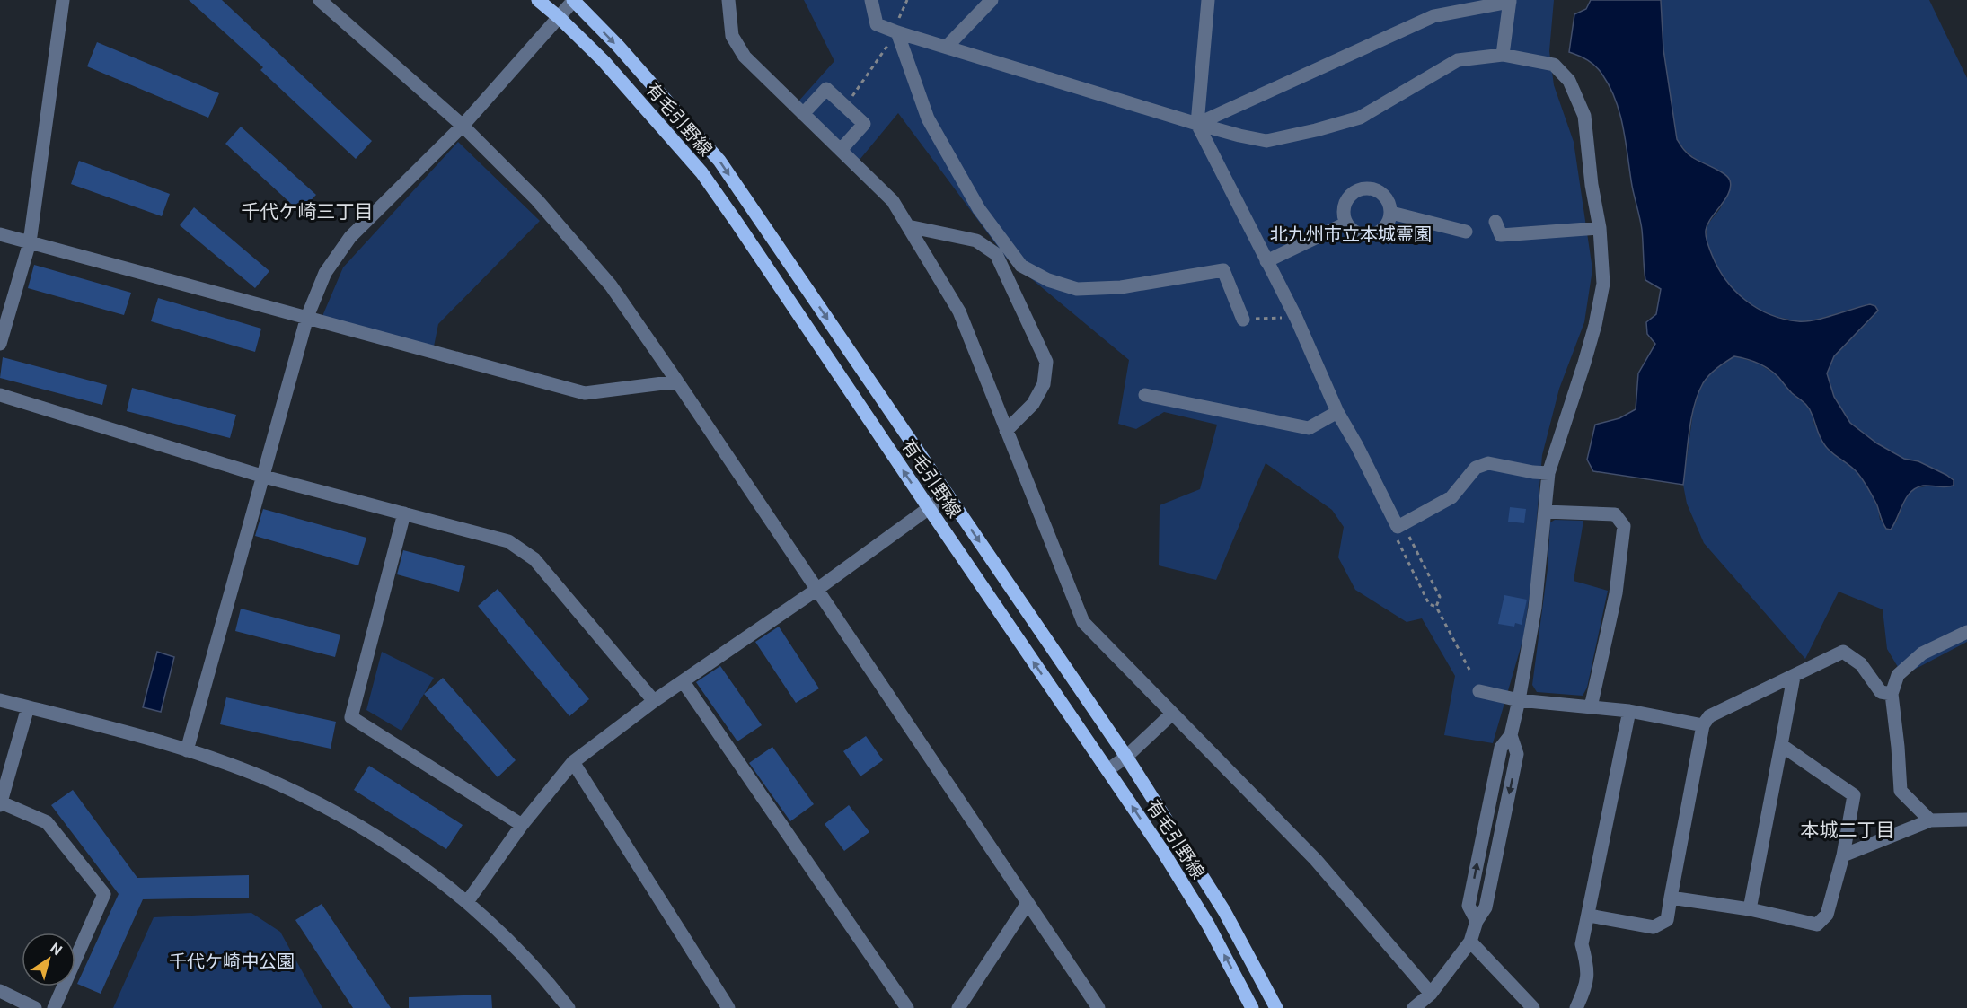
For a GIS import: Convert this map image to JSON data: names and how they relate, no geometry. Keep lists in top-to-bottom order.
{
  "streets": {
    "main road": ["有毛引野線"]
  },
  "districts": ["千代ケ崎三丁目", "本城二丁目"],
  "parks": ["北九州市立本城霊園", "千代ケ崎中公園"],
  "north": "top right"
}
